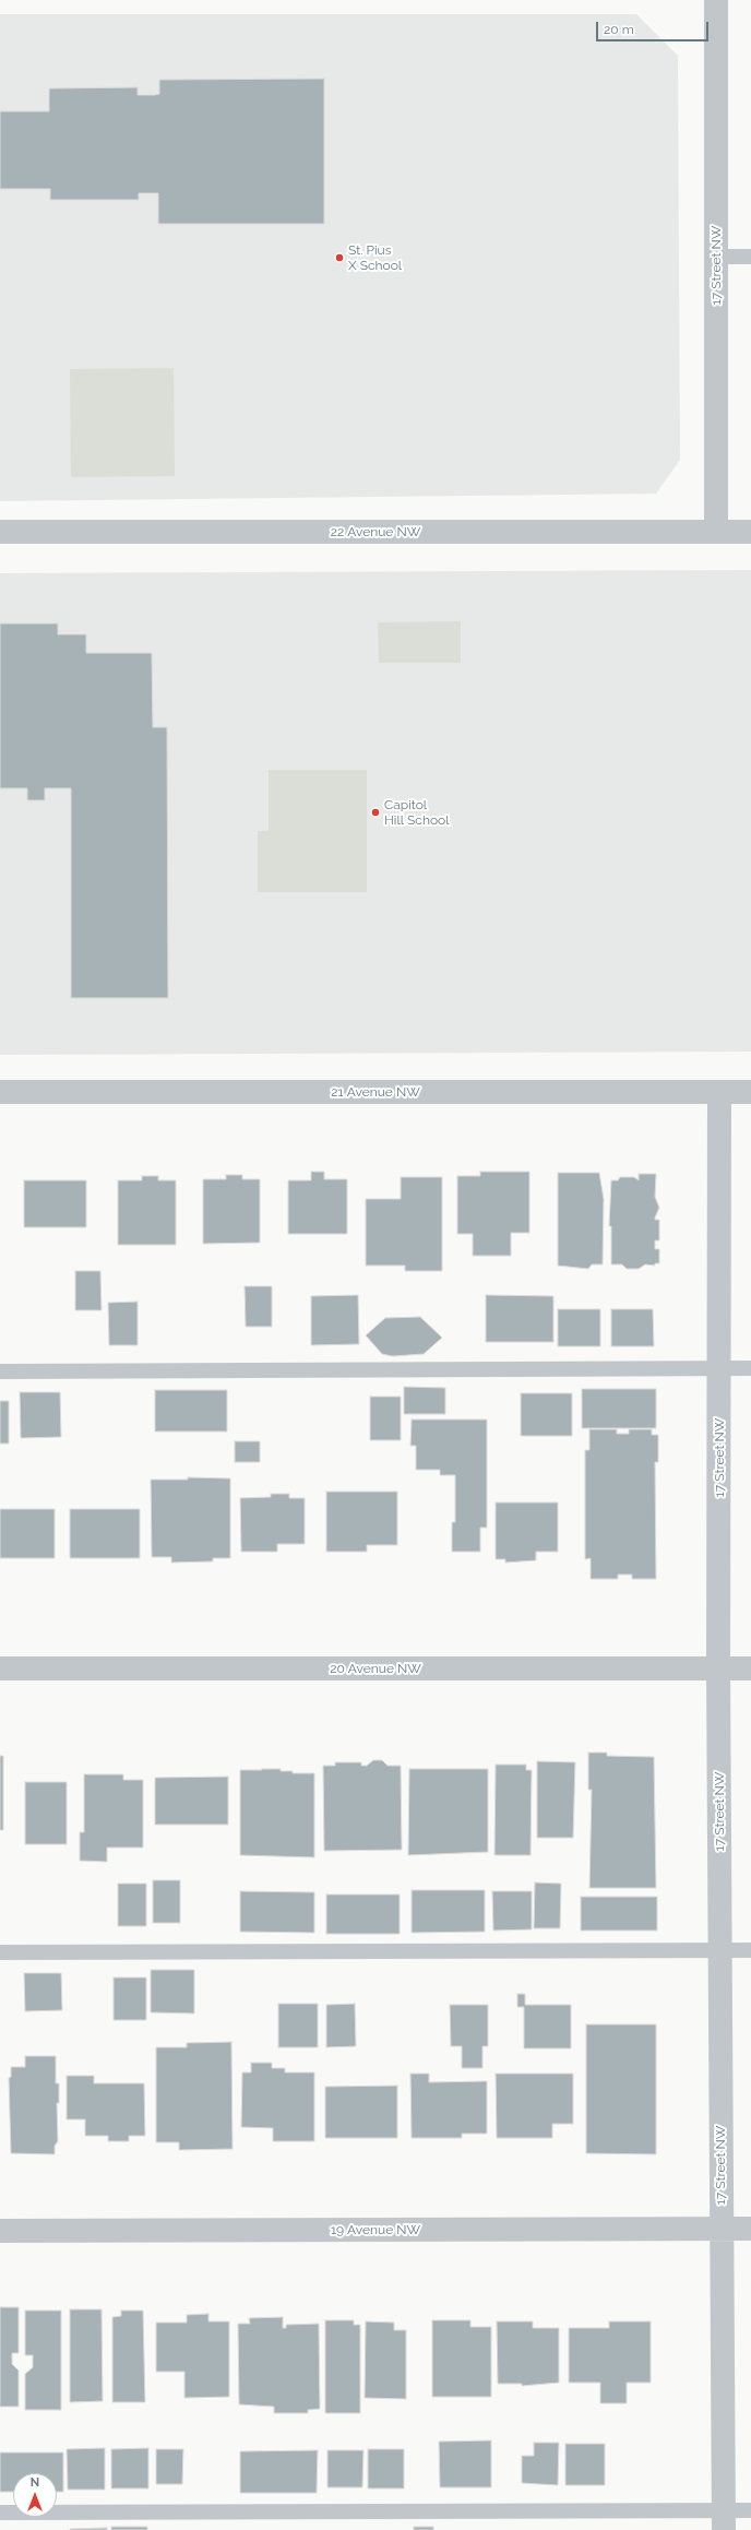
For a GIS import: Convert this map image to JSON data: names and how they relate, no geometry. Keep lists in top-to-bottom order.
{
  "streets": {
    "street": [
      "17 Street NW",
      "22 Avenue NW",
      "21 Avenue NW",
      "20 Avenue NW",
      "19 Avenue NW"
    ]
  },
  "crossings": [
    ["17 Street NW", "22 Avenue NW"],
    ["17 Street NW", "21 Avenue NW"],
    ["17 Street NW", "20 Avenue NW"],
    ["17 Street NW", "19 Avenue NW"]
  ],
  "places": ["St. Pius X School", "Capitol Hill School"],
  "scale_bar": "20 m",
  "north": "top"
}
